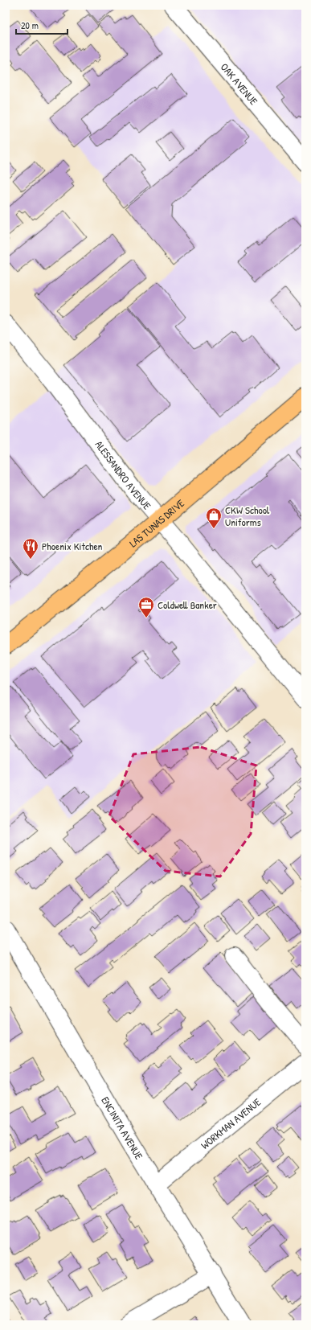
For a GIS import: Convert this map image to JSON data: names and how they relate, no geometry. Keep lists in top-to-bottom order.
{
  "streets": {
    "main road": ["LAS TUNAS DRIVE"],
    "street": [
      "OAK AVENUE",
      "ALESSANDRO AVENUE",
      "WORKMAN AVENUE",
      "ENCINITA AVENUE"
    ]
  },
  "crossings": [
    ["ALESSANDRO AVENUE", "LAS TUNAS DRIVE"],
    ["WORKMAN AVENUE", "ENCINITA AVENUE"]
  ],
  "places": {
    "shop": ["CKW School Uniforms"],
    "restaurant": ["Phoenix Kitchen"],
    "office": ["Coldwell Banker"]
  },
  "scale_bar": "20 m"
}
